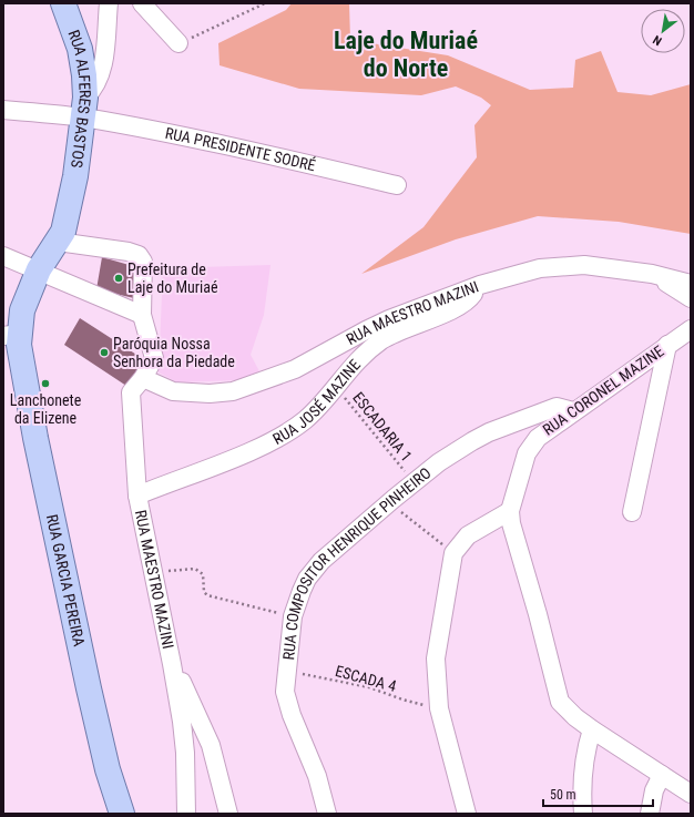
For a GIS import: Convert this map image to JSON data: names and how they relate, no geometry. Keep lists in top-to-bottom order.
{
  "streets": {
    "main road": ["RUA ALFERES BASTOS", "RUA GARCIA PEREIRA"],
    "street": [
      "RUA PRESIDENTE SODRÉ",
      "RUA MAESTRO MAZINI",
      "RUA CORONEL MAZINE",
      "RUA JOSÉ MAZINE",
      "RUA COMPOSITOR HENRIQUE PINHEIRO"
    ],
    "path": ["ESCADARIA 1", "ESCADA 4"]
  },
  "crossings": [
    ["RUA ALFERES BASTOS", "RUA PRESIDENTE SODRÉ"],
    ["RUA ALFERES BASTOS", "RUA MAESTRO MAZINI"],
    ["RUA ALFERES BASTOS", "RUA GARCIA PEREIRA"],
    ["RUA MAESTRO MAZINI", "RUA JOSÉ MAZINE"],
    ["RUA CORONEL MAZINE", "RUA COMPOSITOR HENRIQUE PINHEIRO"],
    ["RUA JOSÉ MAZINE", "ESCADARIA 1"],
    ["ESCADARIA 1", "RUA COMPOSITOR HENRIQUE PINHEIRO"],
    ["RUA COMPOSITOR HENRIQUE PINHEIRO", "ESCADA 4"]
  ],
  "districts": ["Laje do Muriaé do Norte"],
  "places": ["Prefeitura de Laje do Muriaé", "Paróquia Nossa Senhora da Piedade", "Lanchonete da Elizene"],
  "scale_bar": "50 m",
  "north": "bottom left"
}
